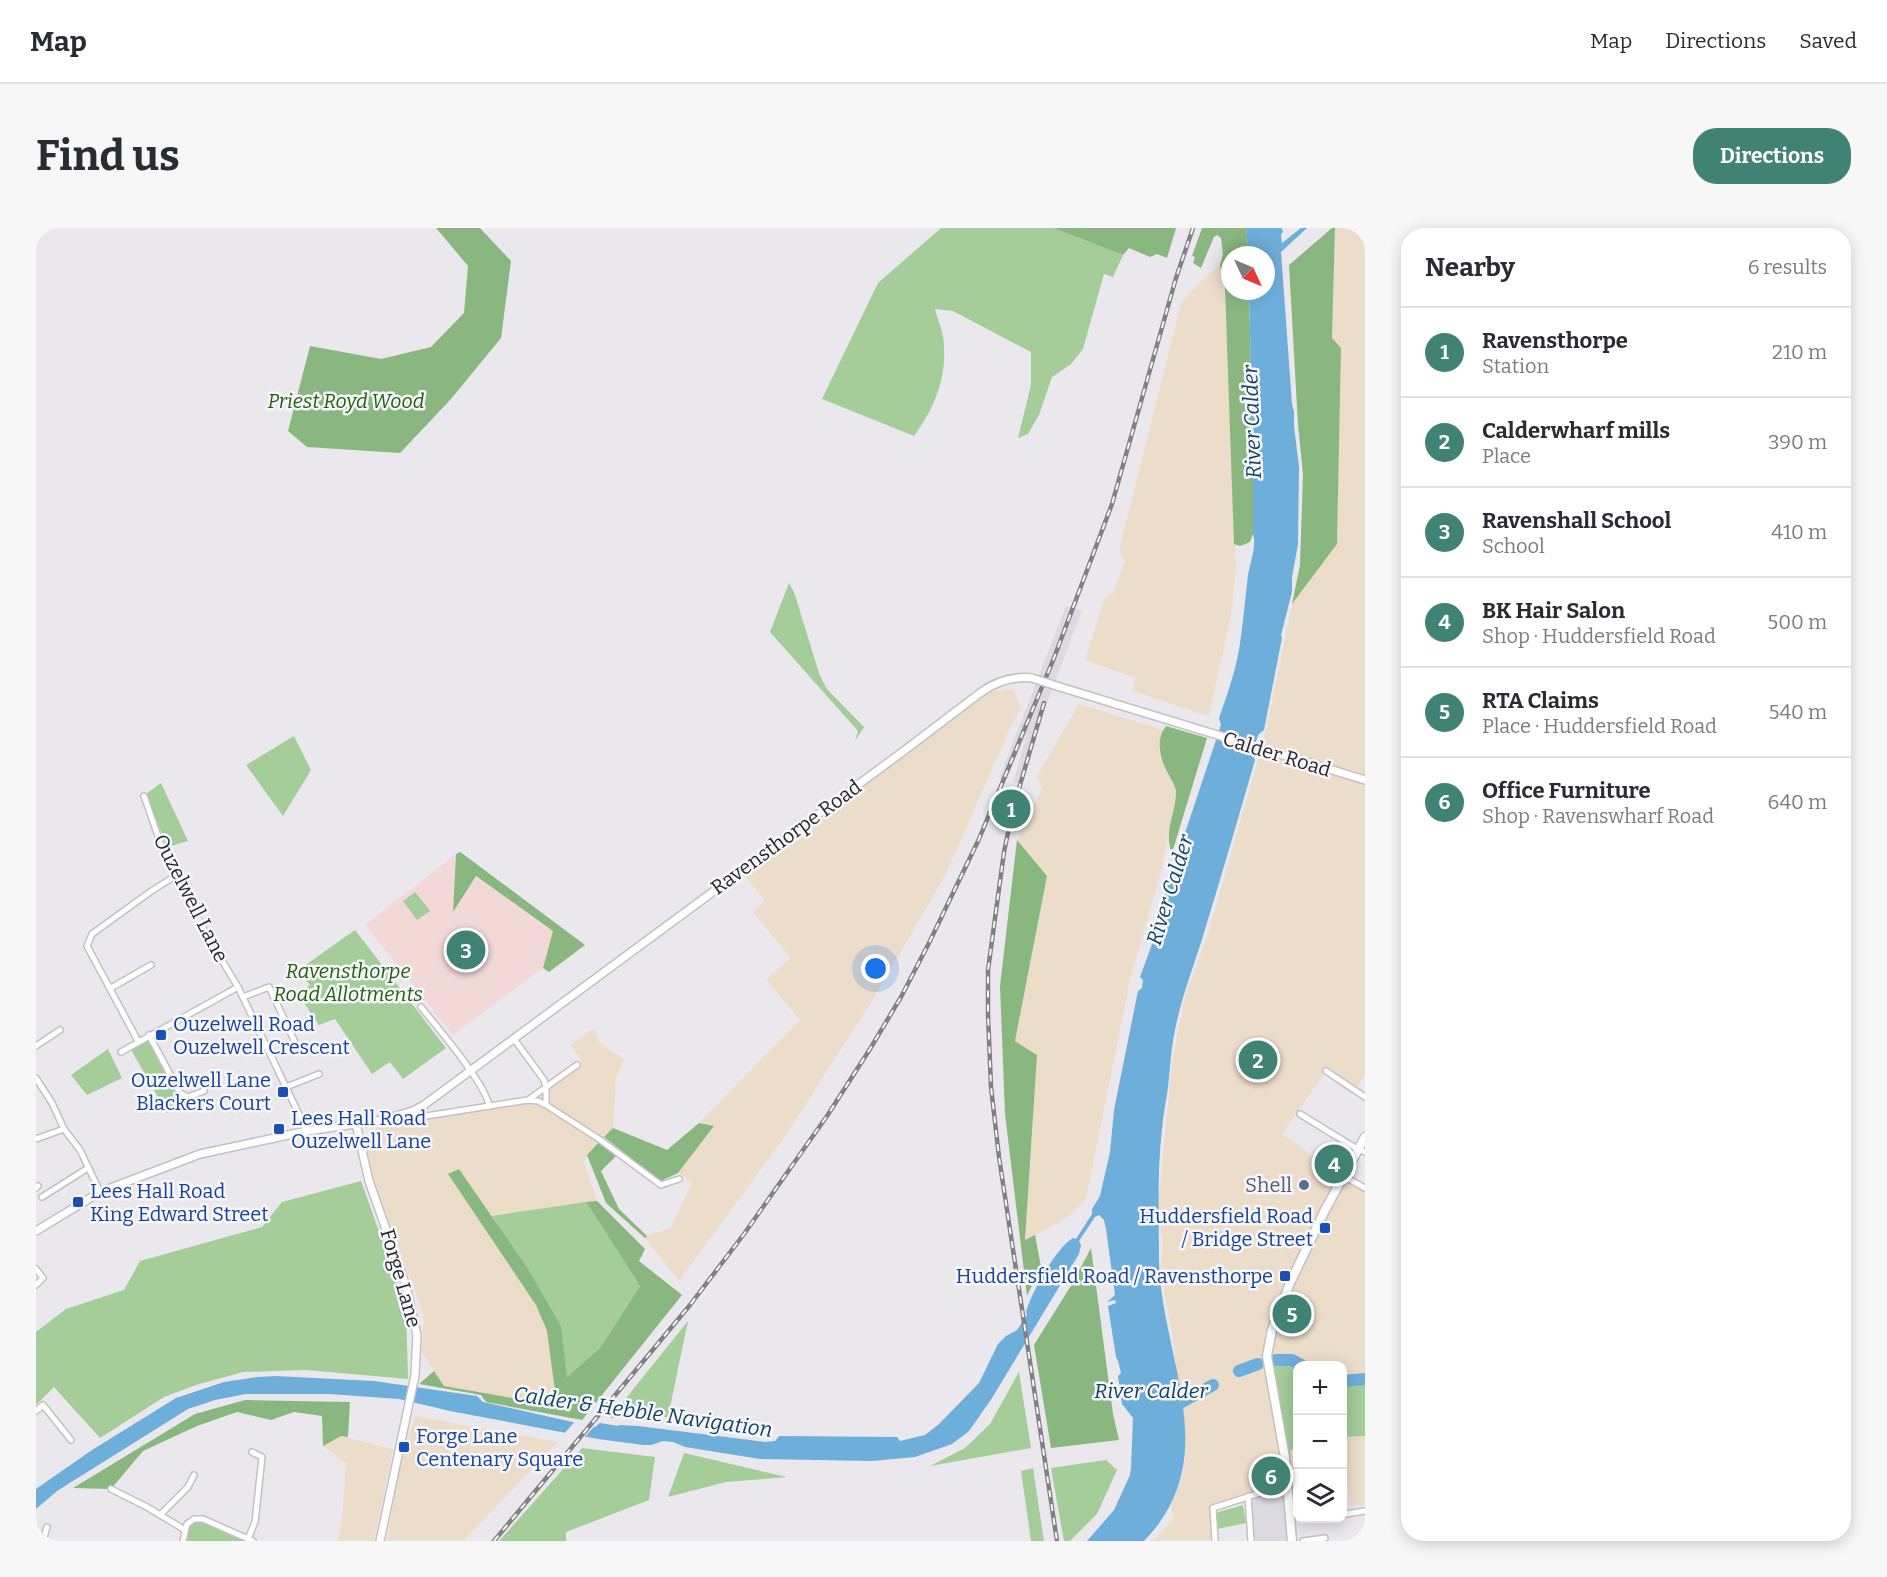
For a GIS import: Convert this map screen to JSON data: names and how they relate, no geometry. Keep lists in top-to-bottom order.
{
  "streets": {
    "street": [
      "Calder Road",
      "Ravensthorpe Road",
      "Ouzelwell Lane",
      "Forge Lane"
    ]
  },
  "crossings": [
    ["Calder Road", "Ravensthorpe Road"],
    ["Ravensthorpe Road", "Ouzelwell Lane"],
    ["Ravensthorpe Road", "Forge Lane"]
  ],
  "water": ["River Calder", "Calder & Hebble Navigation"],
  "parks": ["Priest Royd Wood", "Ravensthorpe Road Allotments"],
  "places": {
    "transit": [
      "Ouzelwell Road Ouzelwell Crescent",
      "Ouzelwell Lane Blackers Court",
      "Lees Hall Road Ouzelwell Lane",
      "Lees Hall Road King Edward Street",
      "Huddersfield Road / Bridge Street",
      "Huddersfield Road / Ravensthorpe",
      "Forge Lane Centenary Square"
    ],
    "other": ["Shell"]
  },
  "north": "bottom right",
  "page": {
    "header": "Map",
    "nav": ["Map", "Directions", "Saved"],
    "buttons": "Directions",
    "title": "Find us",
    "heading": ["Nearby", "6 results"],
    "list": [
      {
        "mark": "1",
        "name": "Ravensthorpe",
        "note": "Station",
        "value": "210 m"
      },
      {
        "mark": "2",
        "name": "Calderwharf mills",
        "note": "Place",
        "value": "390 m"
      },
      {
        "mark": "3",
        "name": "Ravenshall School",
        "note": "School",
        "value": "410 m"
      },
      {
        "mark": "4",
        "name": "BK Hair Salon",
        "note": "Shop · Huddersfield Road",
        "value": "500 m"
      },
      {
        "mark": "5",
        "name": "RTA Claims",
        "note": "Place · Huddersfield Road",
        "value": "540 m"
      },
      {
        "mark": "6",
        "name": "Office Furniture",
        "note": "Shop · Ravenswharf Road",
        "value": "640 m"
      }
    ],
    "pins": [
      "1",
      "3",
      "2",
      "4",
      "5",
      "6"
    ],
    "map_buttons": ["+", "−"]
  }
}
